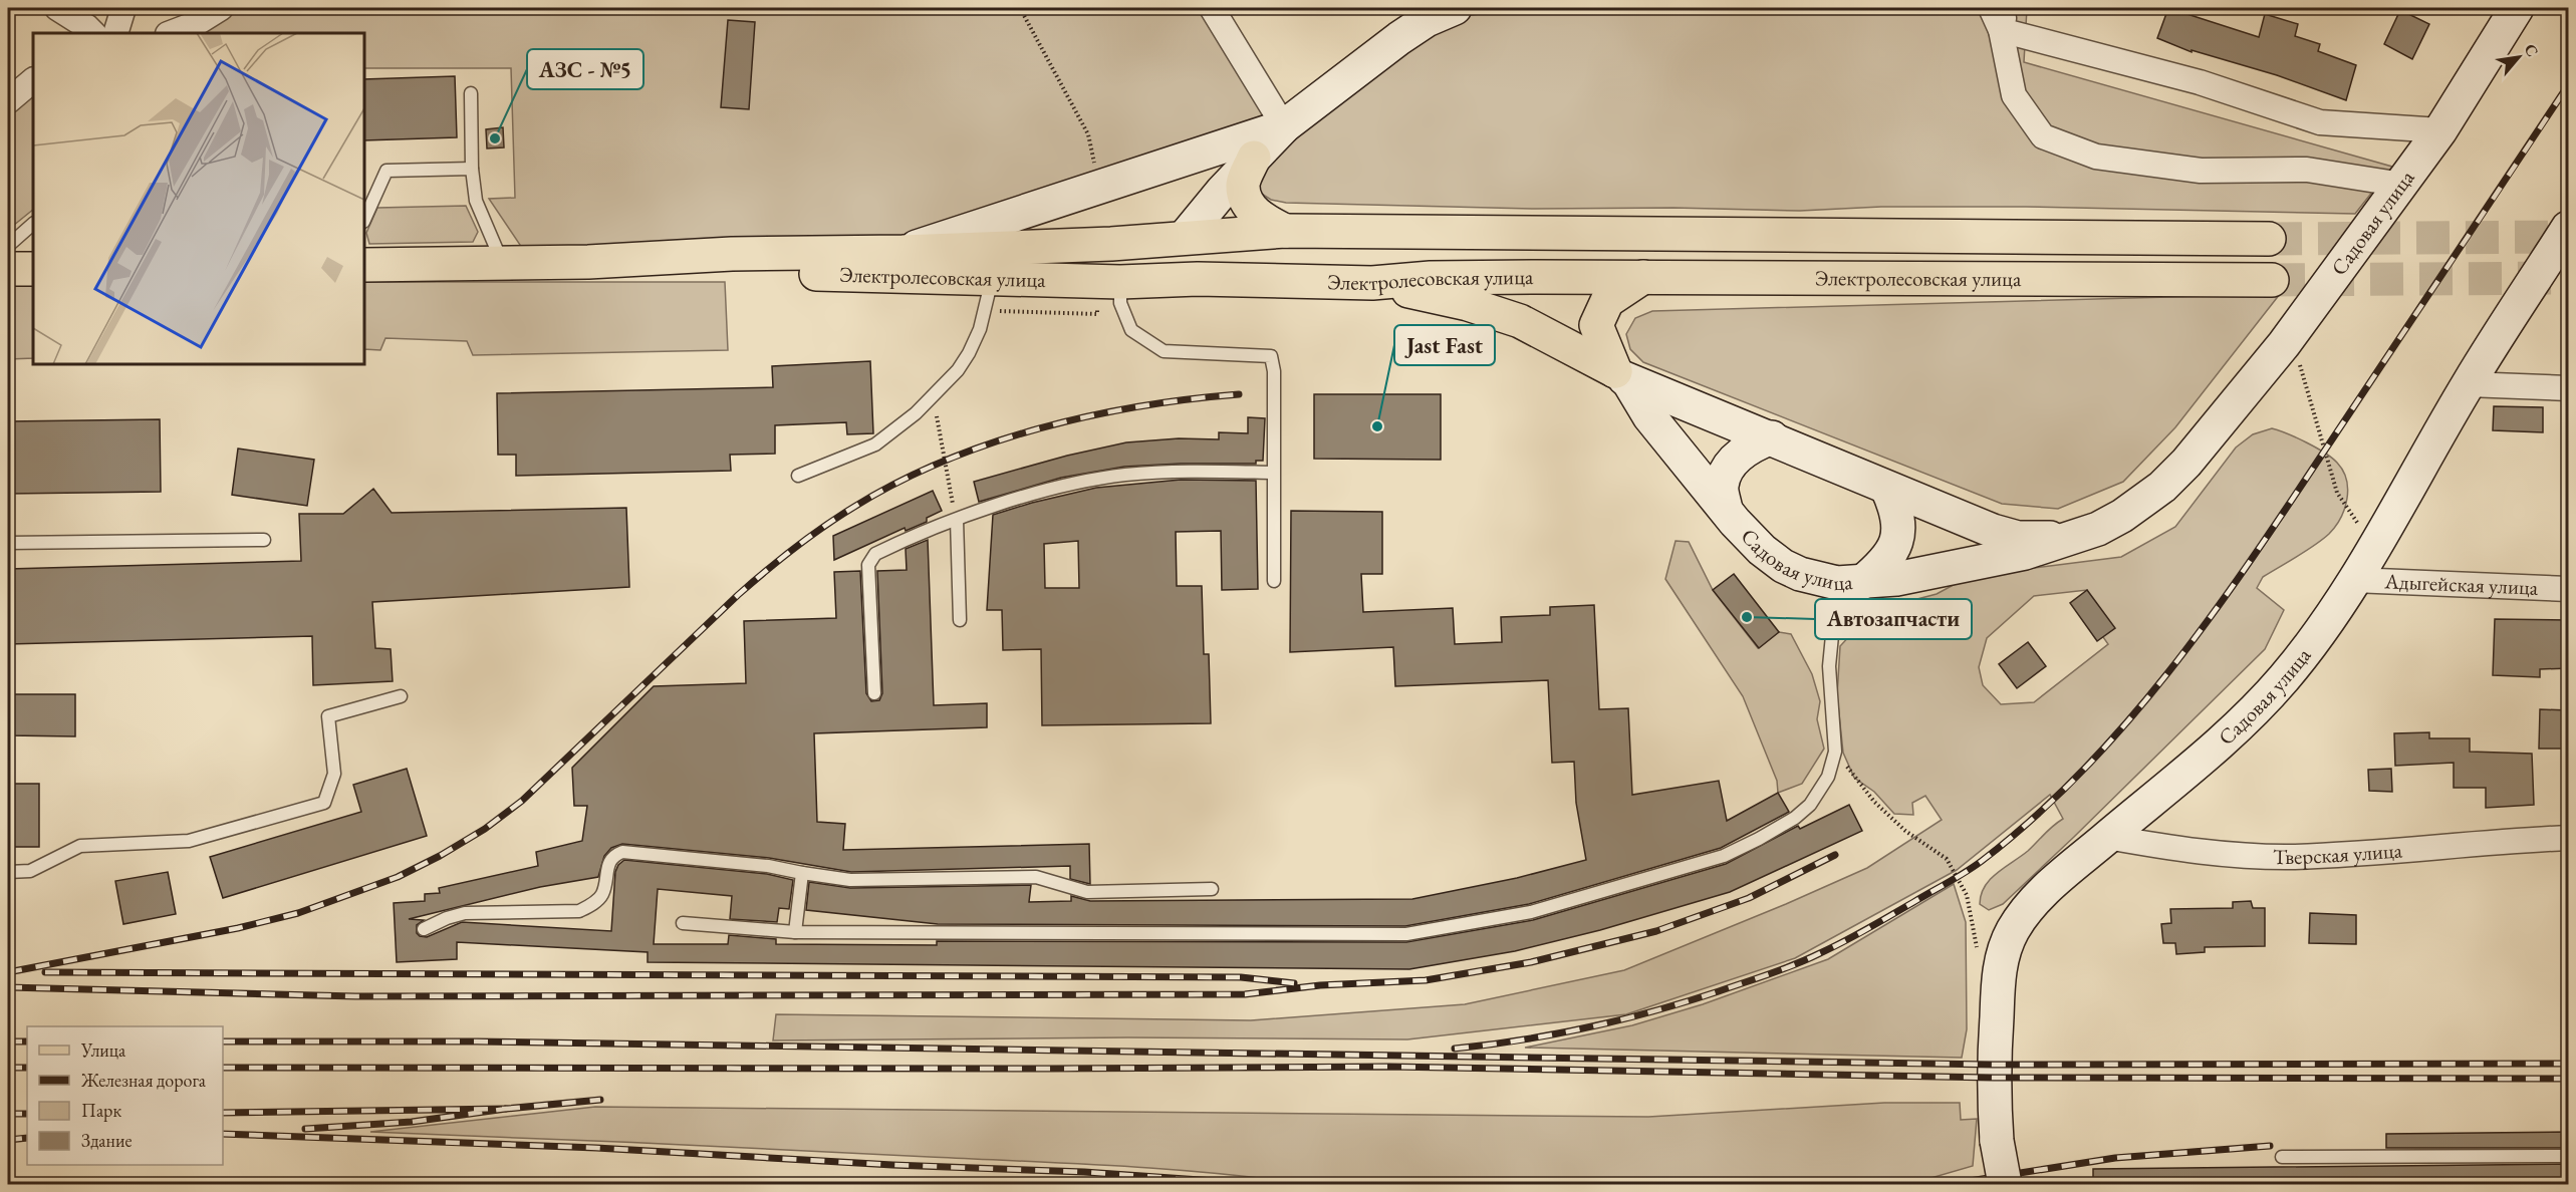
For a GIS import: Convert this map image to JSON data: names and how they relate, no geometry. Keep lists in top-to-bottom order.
{
  "streets": {
    "main road": ["Электролесовская улица"],
    "street": ["Садовая улица", "Адыгейская улица", "Тверская улица"]
  },
  "crossings": [
    ["Садовая улица", "Адыгейская улица"],
    ["Садовая улица", "Тверская улица"]
  ],
  "places": ["АЗС - №5", "Jast Fast", "Автозапчасти"],
  "legend": [
    "Улица",
    "Железная дорога",
    "Парк",
    "Здание"
  ],
  "north": "top right"
}
